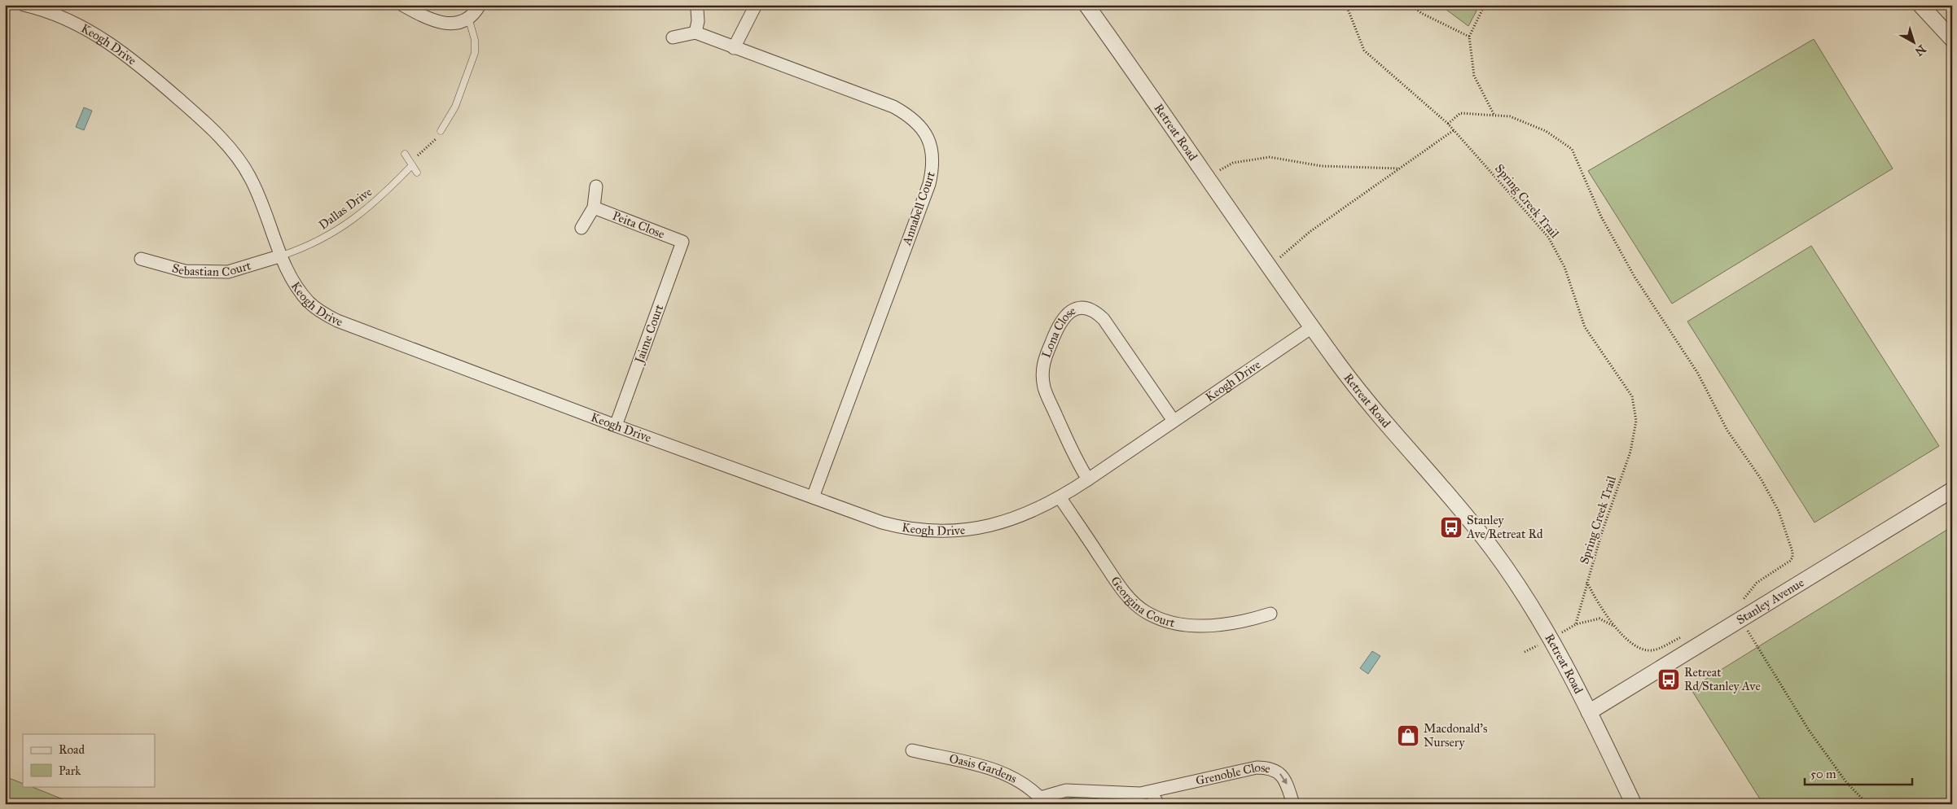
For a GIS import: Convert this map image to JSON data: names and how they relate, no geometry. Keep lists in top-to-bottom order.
{
  "streets": {
    "street": [
      "Keogh Drive",
      "Retreat Road",
      "Annabell Court",
      "Peita Close",
      "Sebastian Court",
      "Jaime Court",
      "Lona Close",
      "Georgina Court",
      "Stanley Avenue",
      "Oasis Gardens",
      "Grenoble Close"
    ],
    "lane": ["Dallas Drive"],
    "path": ["Spring Creek Trail"]
  },
  "crossings": [
    ["Keogh Drive", "Retreat Road"],
    ["Keogh Drive", "Dallas Drive"],
    ["Keogh Drive", "Annabell Court"],
    ["Keogh Drive", "Sebastian Court"],
    ["Keogh Drive", "Jaime Court"],
    ["Keogh Drive", "Lona Close"],
    ["Keogh Drive", "Georgina Court"],
    ["Retreat Road", "Spring Creek Trail"],
    ["Retreat Road", "Stanley Avenue"],
    ["Dallas Drive", "Sebastian Court"],
    ["Peita Close", "Jaime Court"],
    ["Oasis Gardens", "Grenoble Close"]
  ],
  "one_way": ["Grenoble Close"],
  "places": {
    "bus stop": ["Stanley Ave/Retreat Rd", "Retreat Rd/Stanley Ave"],
    "shop": ["Macdonald’s Nursery"]
  },
  "legend": ["Road", "Park"],
  "scale_bar": "50 m",
  "north": "bottom right"
}
